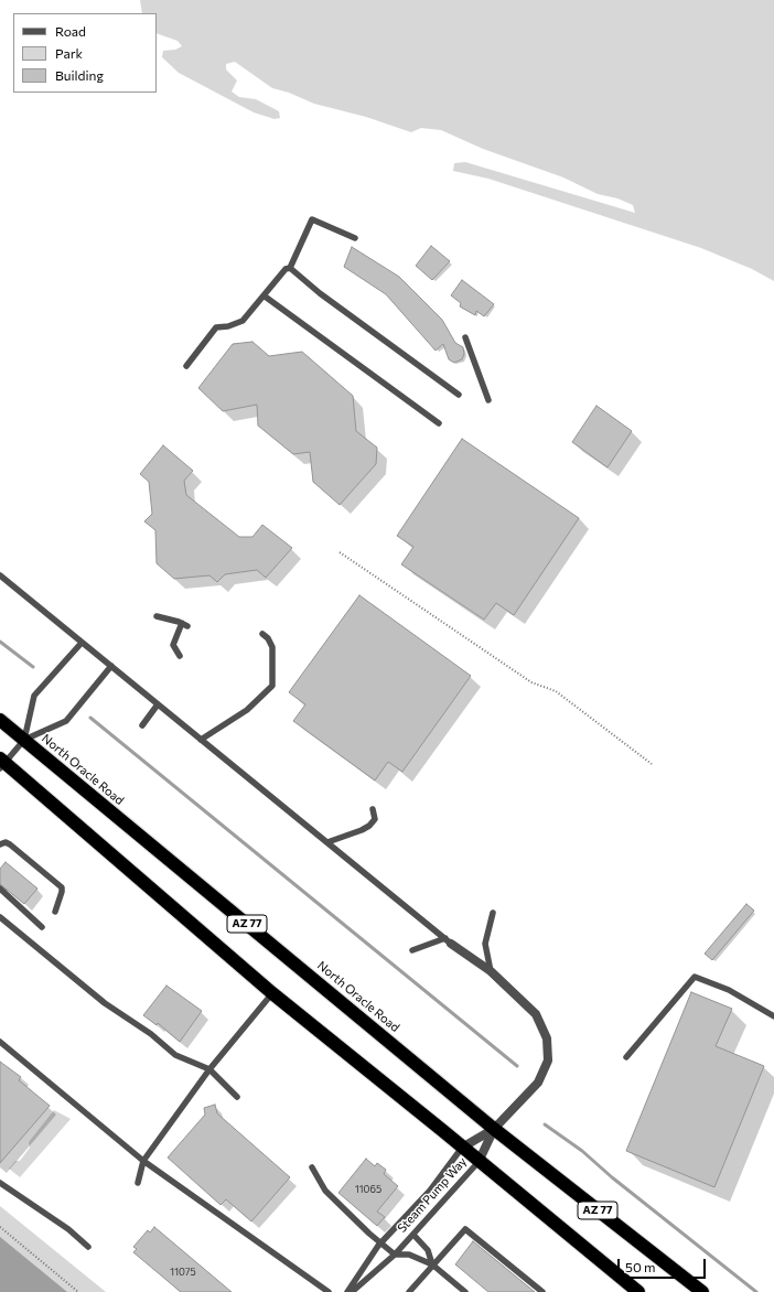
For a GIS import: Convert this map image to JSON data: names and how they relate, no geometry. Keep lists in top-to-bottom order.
{
  "streets": {
    "highway": ["North Oracle Road", "AZ 77"],
    "street": ["Steam Pump Way"]
  },
  "crossings": [
    ["North Oracle Road", "Steam Pump Way"],
    ["AZ 77", "Steam Pump Way"]
  ],
  "house_numbers": ["11065", "11075"],
  "legend": ["Road", "Park", "Building"],
  "scale_bar": "50 m"
}
